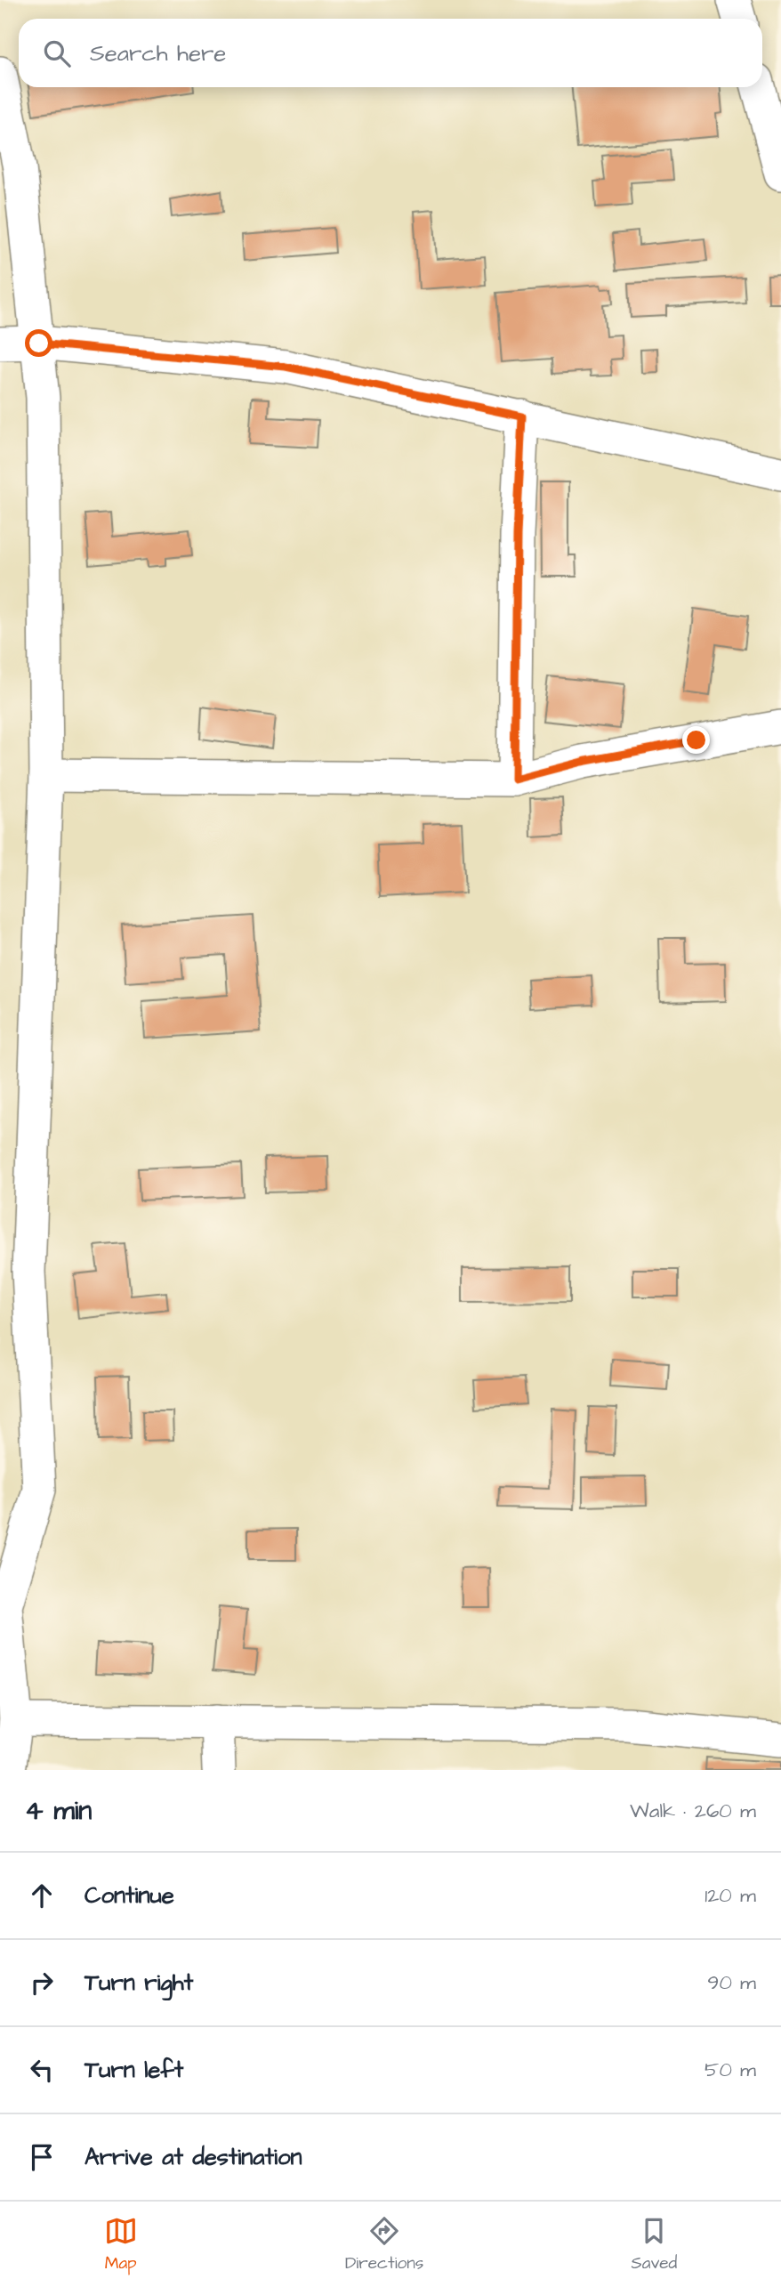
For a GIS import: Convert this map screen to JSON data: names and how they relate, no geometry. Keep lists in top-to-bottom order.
{
  "page": {
    "search": "Search here",
    "heading": ["4 min", "Walk · 260 m"],
    "list": [
      ["Continue", "120 m"],
      ["Turn right", "90 m"],
      ["Turn left", "50 m"],
      "Arrive at destination"
    ],
    "nav": ["Map", "Directions", "Saved"]
  }
}
